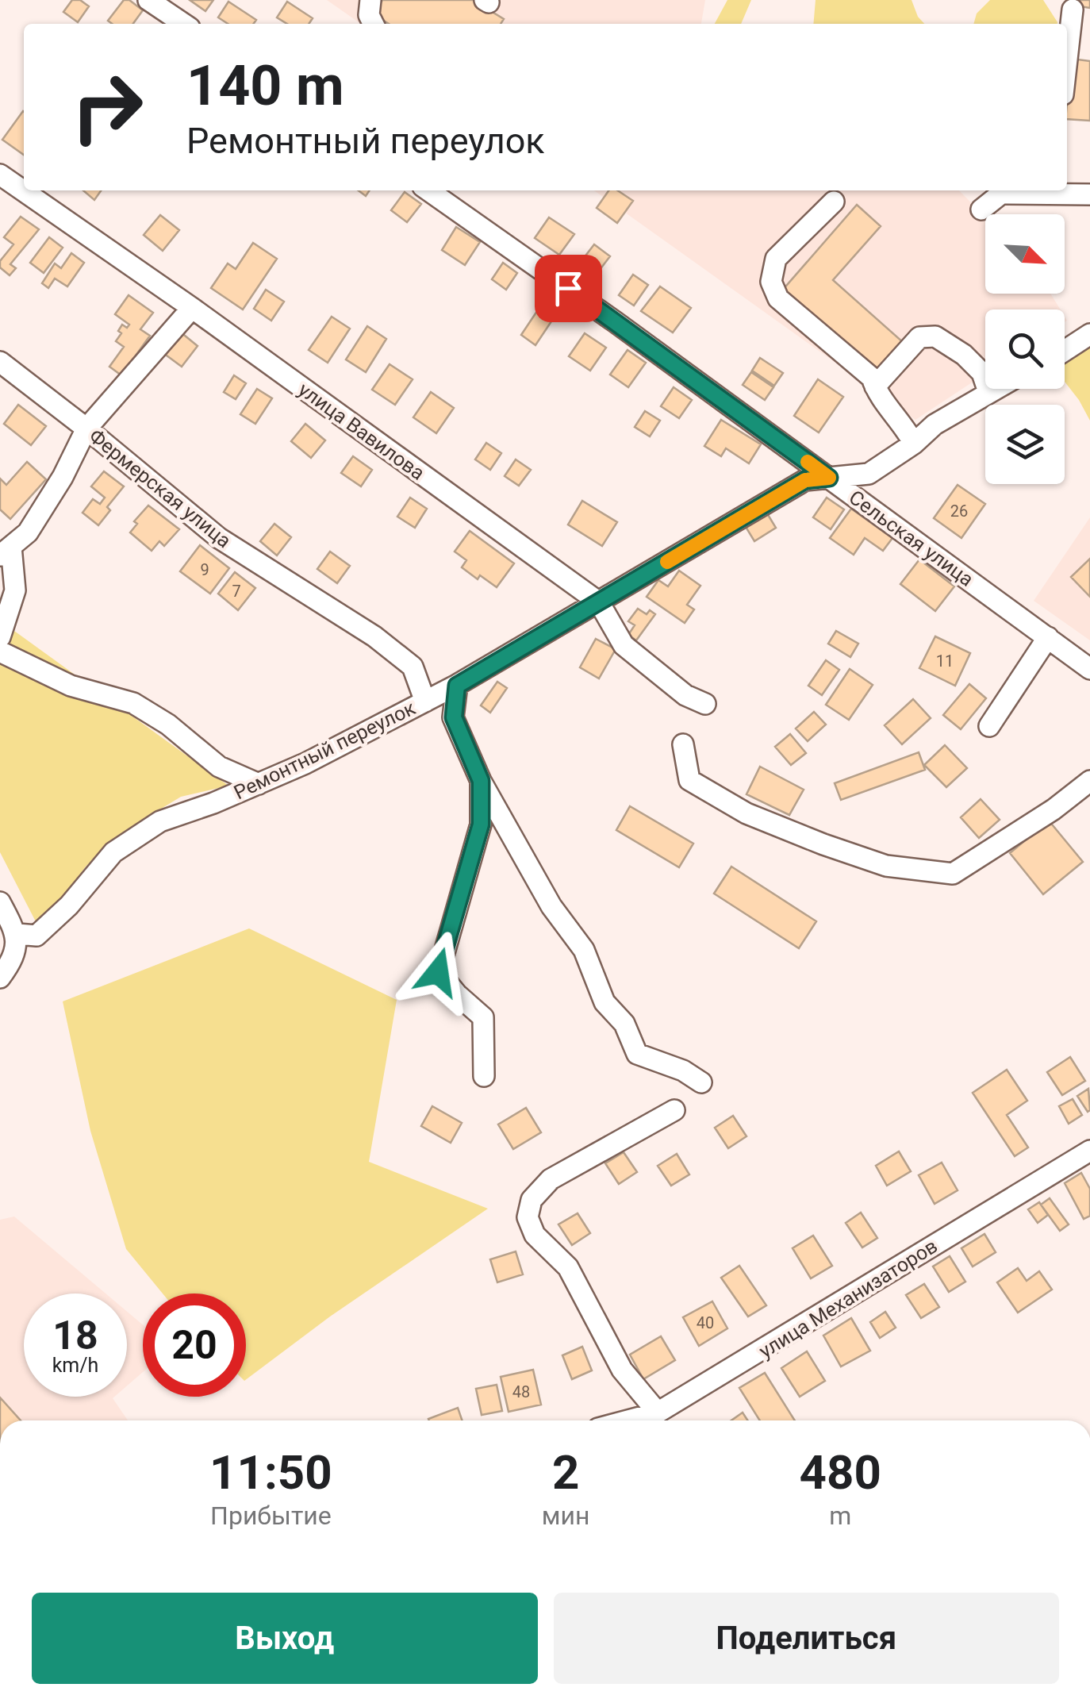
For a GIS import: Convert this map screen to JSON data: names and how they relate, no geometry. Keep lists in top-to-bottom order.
{
  "streets": {
    "street": [
      "улица Вавилова",
      "Фермерская улица",
      "Сельская улица",
      "Ремонтный переулок",
      "улица Механизаторов"
    ]
  },
  "crossings": [
    ["улица Вавилова", "Ремонтный переулок"],
    ["Фермерская улица", "Ремонтный переулок"],
    ["Сельская улица", "Ремонтный переулок"]
  ],
  "house_numbers": [
    "26",
    "9",
    "7",
    "11",
    "40",
    "48"
  ],
  "north": "bottom right",
  "page": {
    "turn": ["140 m", "Ремонтный переулок"],
    "speed": "18 km/h",
    "limit": "20",
    "eta": [
      "11:50",
      "Прибытие",
      "2",
      "мин",
      "480",
      "m"
    ],
    "buttons": ["Выход", "Поделиться"]
  }
}
